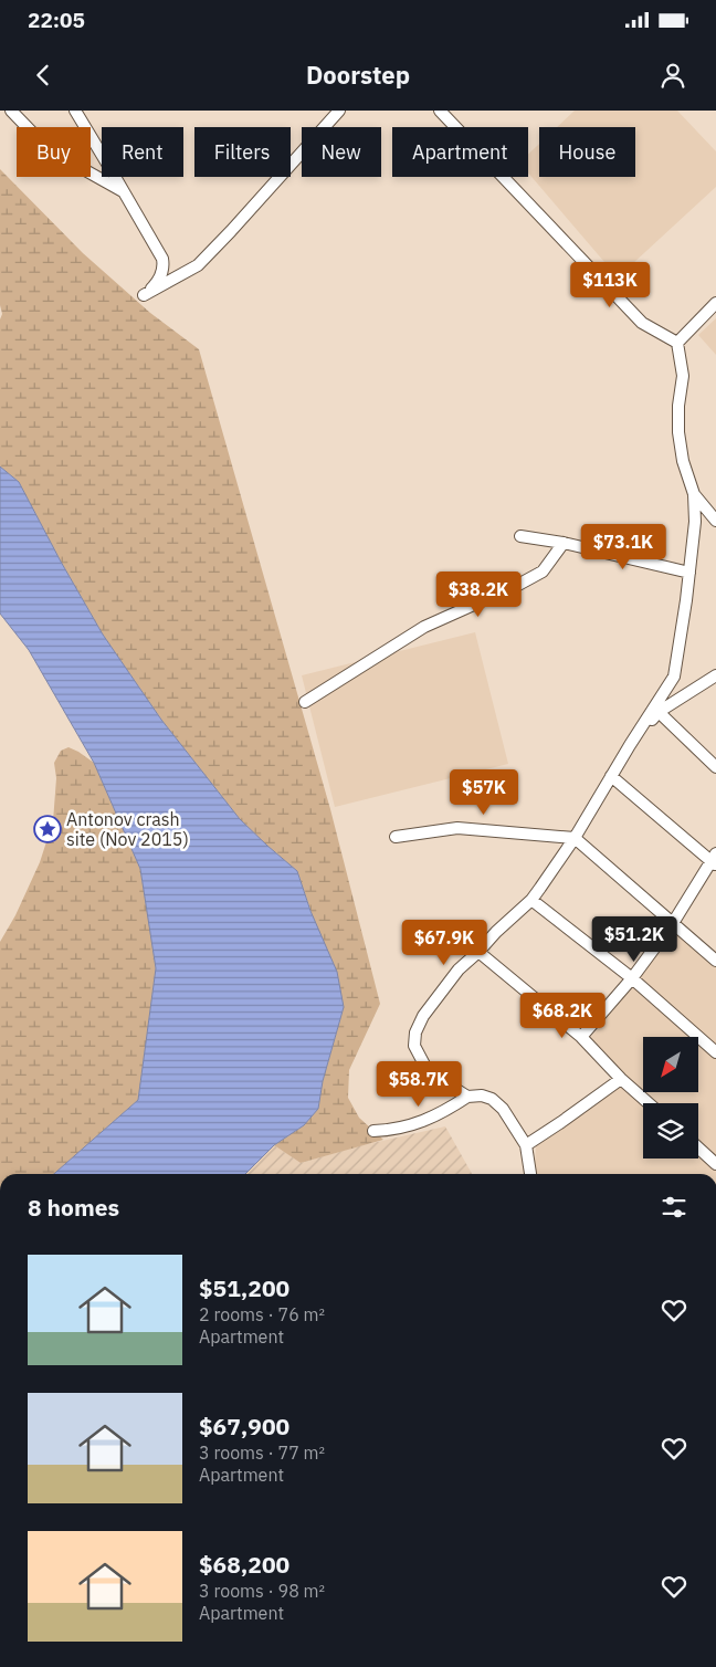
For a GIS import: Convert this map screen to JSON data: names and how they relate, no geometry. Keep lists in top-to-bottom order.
{
  "places": {
    "place": ["Antonov crash site (Nov 2015)"]
  },
  "north": "bottom left",
  "page": {
    "status": "22:05",
    "header": "Doorstep",
    "chip": [
      "Buy",
      "Rent",
      "Filters",
      "New",
      "Apartment",
      "House"
    ],
    "price": [
      "$113K",
      "$73.1K",
      "$38.2K",
      "$57K",
      "$51.2K",
      "$67.9K",
      "$68.2K",
      "$58.7K"
    ],
    "heading": "8 homes",
    "list": [
      {
        "name": "$51,200",
        "note": "2 rooms · 76 m² · Apartment"
      },
      {
        "name": "$67,900",
        "note": "3 rooms · 77 m² · Apartment"
      },
      {
        "name": "$68,200",
        "note": "3 rooms · 98 m² · Apartment"
      }
    ]
  }
}
